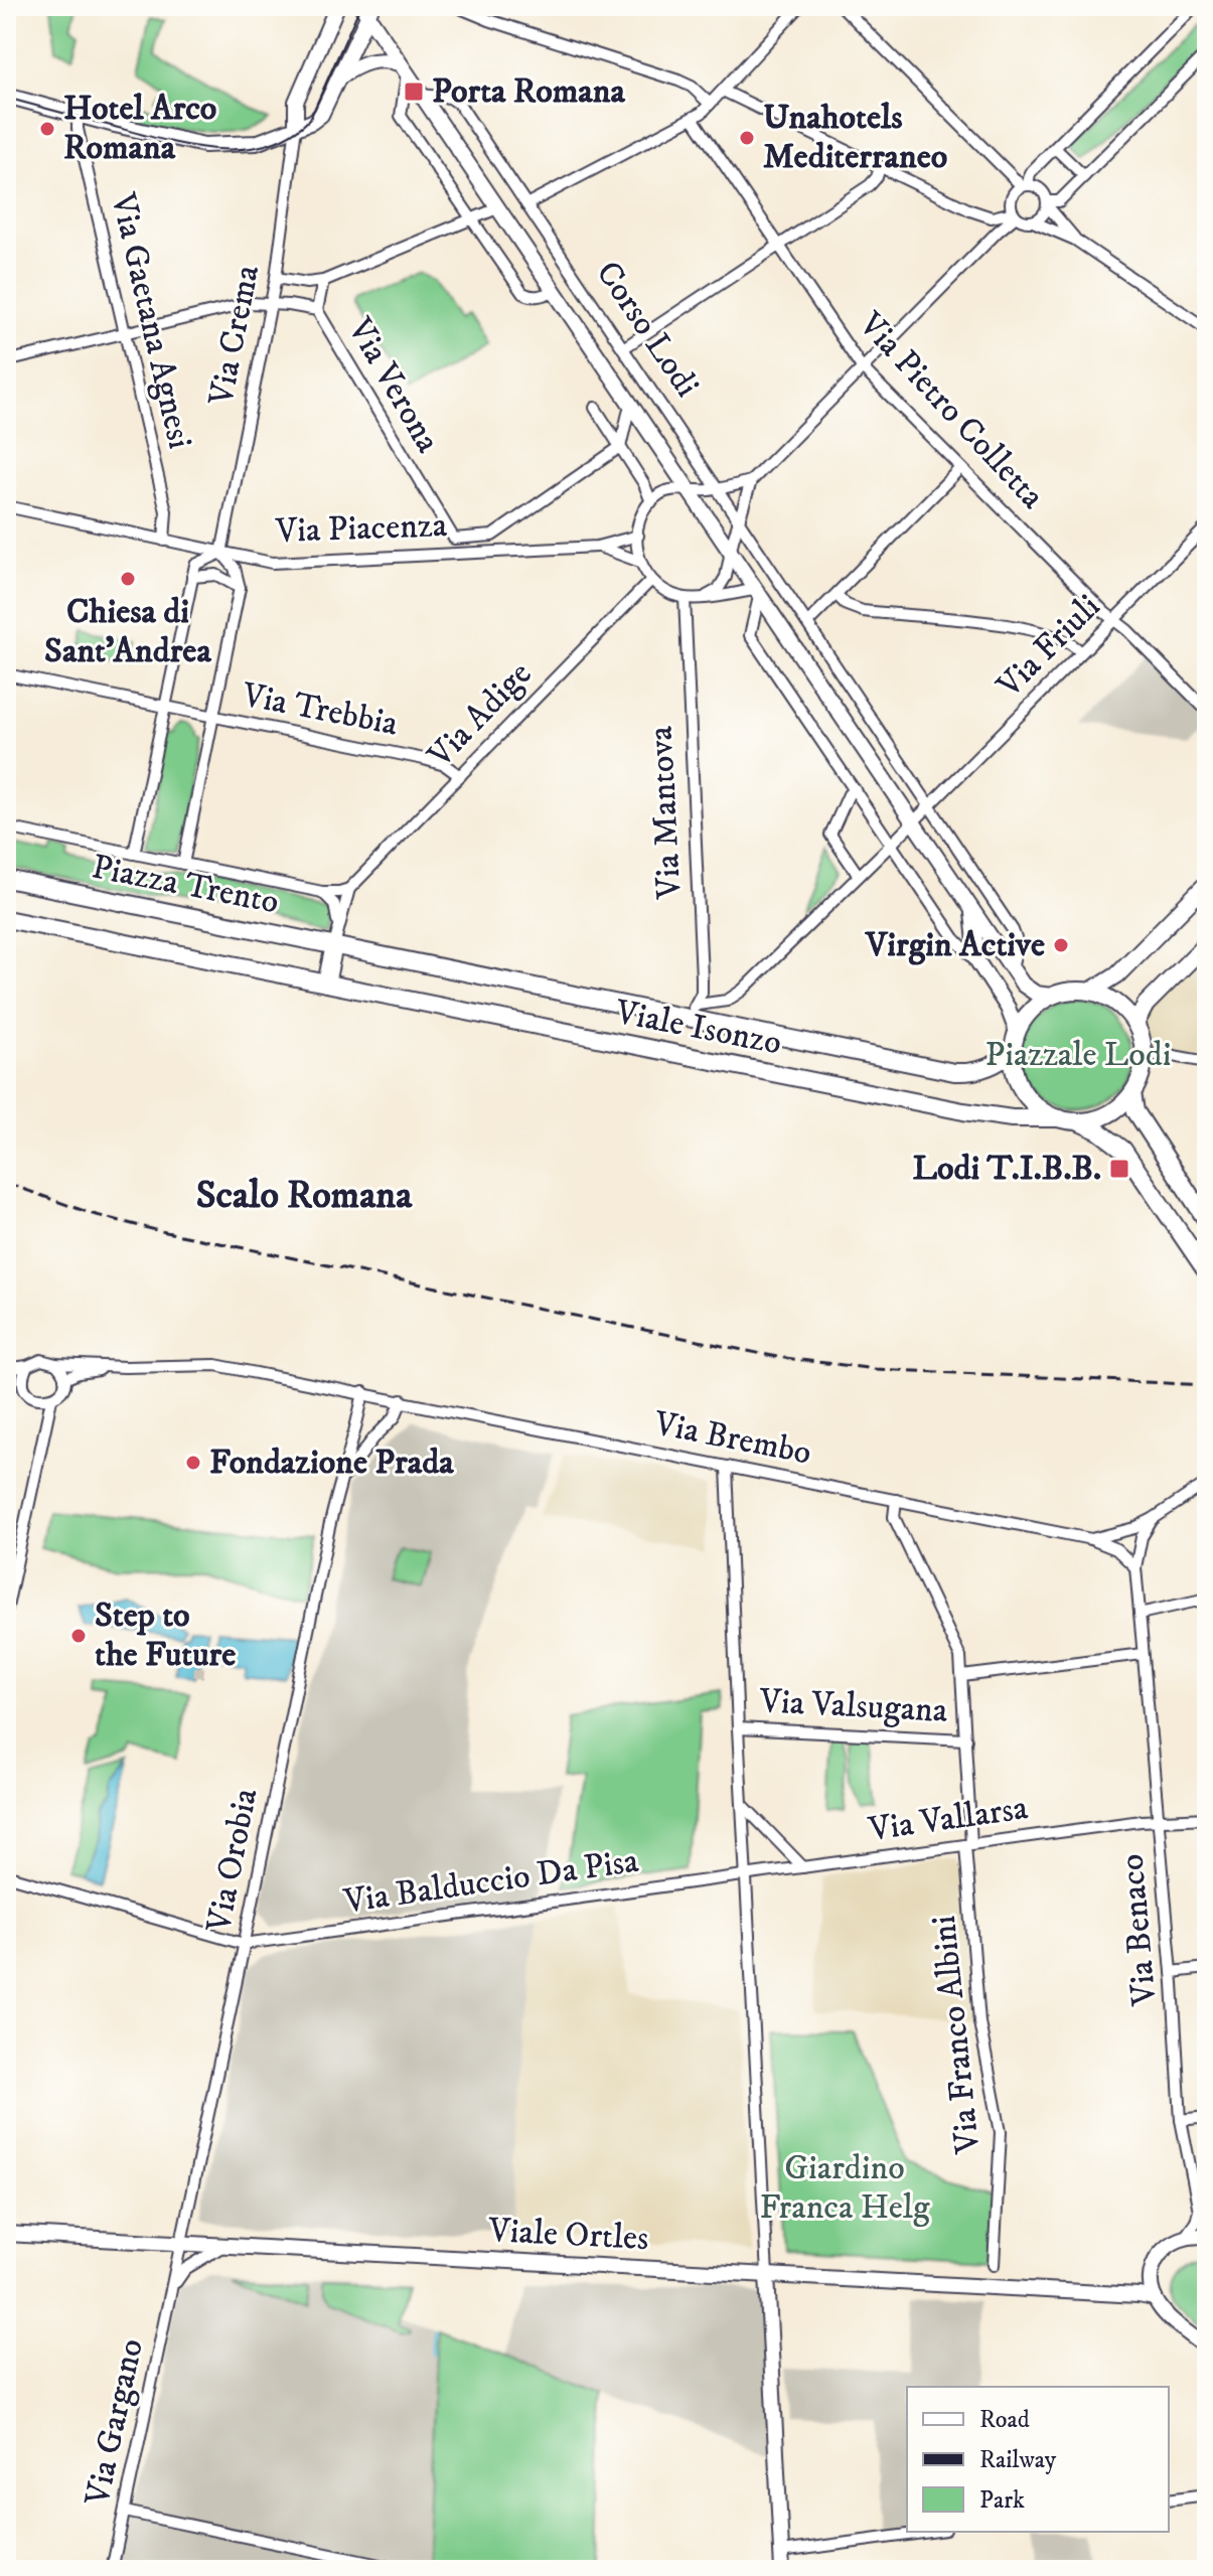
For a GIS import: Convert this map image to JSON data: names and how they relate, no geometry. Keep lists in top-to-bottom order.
{
  "streets": {
    "main road": ["Piazza Trento", "Viale Isonzo"],
    "street": [
      "Via Gaetana Agnesi",
      "Corso Lodi",
      "Via Crema",
      "Via Verona",
      "Via Pietro Colletta",
      "Via Piacenza",
      "Via Friuli",
      "Via Trebbia",
      "Via Adige",
      "Via Mantova",
      "Via Brembo",
      "Via Valsugana",
      "Via Vallarsa",
      "Via Orobia",
      "Via Balduccio Da Pisa",
      "Via Benaco",
      "Via Franco Albini",
      "Viale Ortles",
      "Via Gargano"
    ]
  },
  "crossings": [
    ["Via Gaetana Agnesi", "Via Verona"],
    ["Via Gaetana Agnesi", "Via Piacenza"],
    ["Corso Lodi", "Via Piacenza"],
    ["Corso Lodi", "Via Friuli"],
    ["Corso Lodi", "Via Adige"],
    ["Corso Lodi", "Via Mantova"],
    ["Corso Lodi", "Viale Isonzo"],
    ["Via Crema", "Via Verona"],
    ["Via Crema", "Via Piacenza"],
    ["Via Verona", "Via Piacenza"],
    ["Via Pietro Colletta", "Via Friuli"],
    ["Via Piacenza", "Via Adige"],
    ["Via Piacenza", "Via Mantova"],
    ["Via Friuli", "Via Mantova"],
    ["Via Trebbia", "Via Adige"],
    ["Via Adige", "Via Mantova"],
    ["Via Adige", "Piazza Trento"],
    ["Piazza Trento", "Viale Isonzo"],
    ["Via Brembo", "Via Valsugana"],
    ["Via Brembo", "Via Orobia"],
    ["Via Brembo", "Via Benaco"],
    ["Via Valsugana", "Via Vallarsa"],
    ["Via Valsugana", "Via Franco Albini"],
    ["Via Vallarsa", "Via Balduccio Da Pisa"],
    ["Via Vallarsa", "Via Benaco"],
    ["Via Vallarsa", "Via Franco Albini"],
    ["Via Orobia", "Via Balduccio Da Pisa"],
    ["Via Orobia", "Viale Ortles"],
    ["Via Orobia", "Via Gargano"],
    ["Viale Ortles", "Via Gargano"]
  ],
  "districts": ["Scalo Romana"],
  "parks": ["Piazzale Lodi", "Giardino Franca Helg"],
  "places": {
    "transit": ["Porta Romana", "Lodi T.I.B.B."],
    "other": [
      "Hotel Arco Romana",
      "Unahotels Mediterraneo",
      "Chiesa di Sant'Andrea",
      "Virgin Active",
      "Fondazione Prada",
      "Step to the Future"
    ]
  },
  "legend": ["Road", "Railway", "Park"]
}
